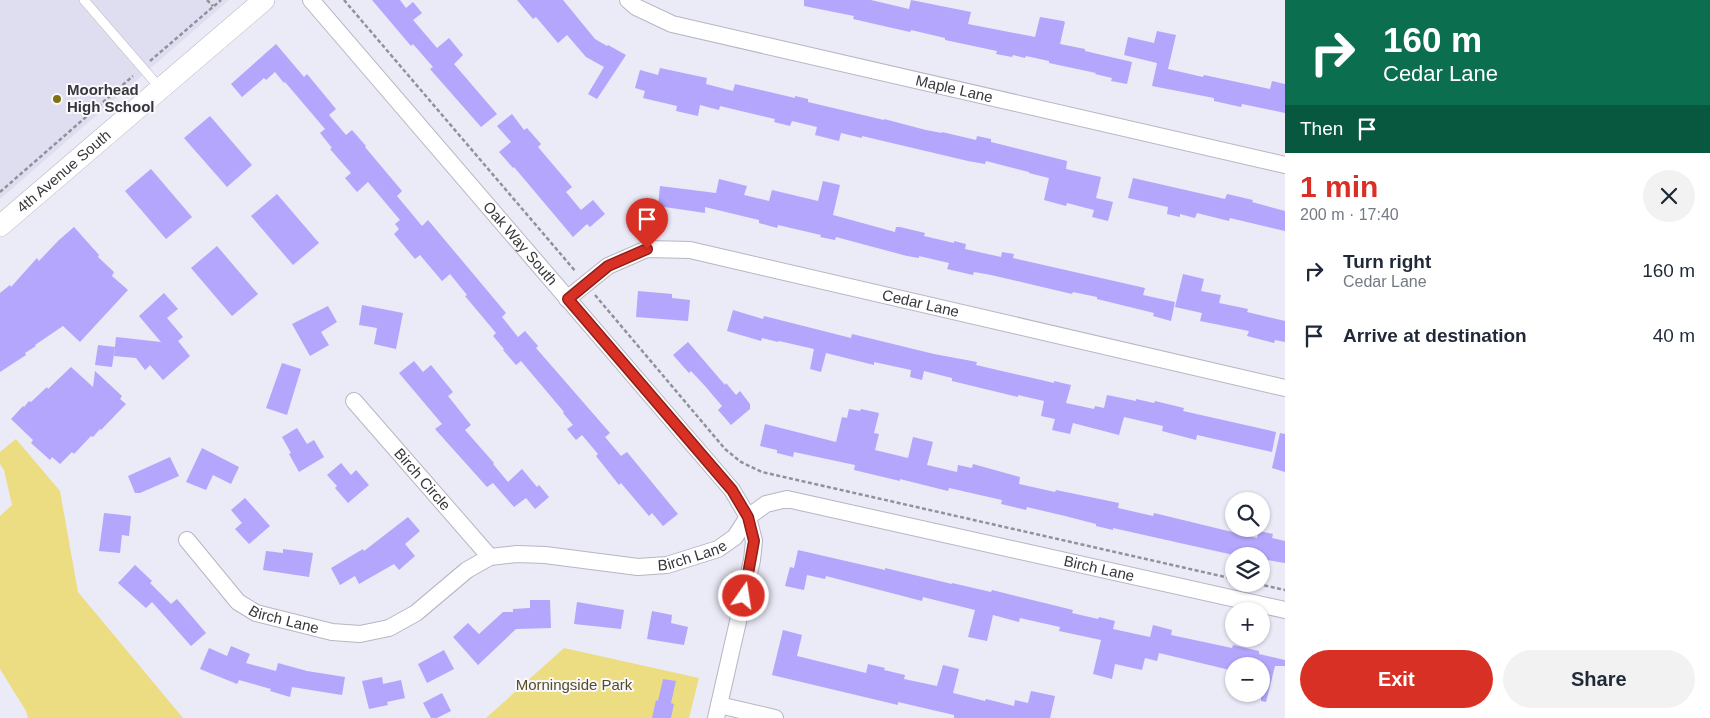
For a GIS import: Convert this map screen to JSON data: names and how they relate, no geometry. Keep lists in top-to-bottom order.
{
  "streets": {
    "street": [
      "Maple Lane",
      "4th Avenue South",
      "Oak Way South",
      "Cedar Lane",
      "Birch Circle",
      "Birch Lane"
    ]
  },
  "crossings": [
    ["Oak Way South", "Cedar Lane"],
    ["Oak Way South", "Birch Lane"],
    ["Birch Circle", "Birch Lane"]
  ],
  "parks": ["Morningside Park"],
  "places": ["Moorhead High School"],
  "page": {
    "turn": ["160 m", "Cedar Lane"],
    "then": "Then",
    "heading": ["1 min", "200 m · 17:40"],
    "list": [
      {
        "name": "Turn right",
        "note": "Cedar Lane",
        "value": "160 m"
      },
      {
        "name": "Arrive at destination",
        "value": "40 m"
      }
    ],
    "map_buttons": ["+", "−"],
    "buttons": ["Exit", "Share"]
  }
}
